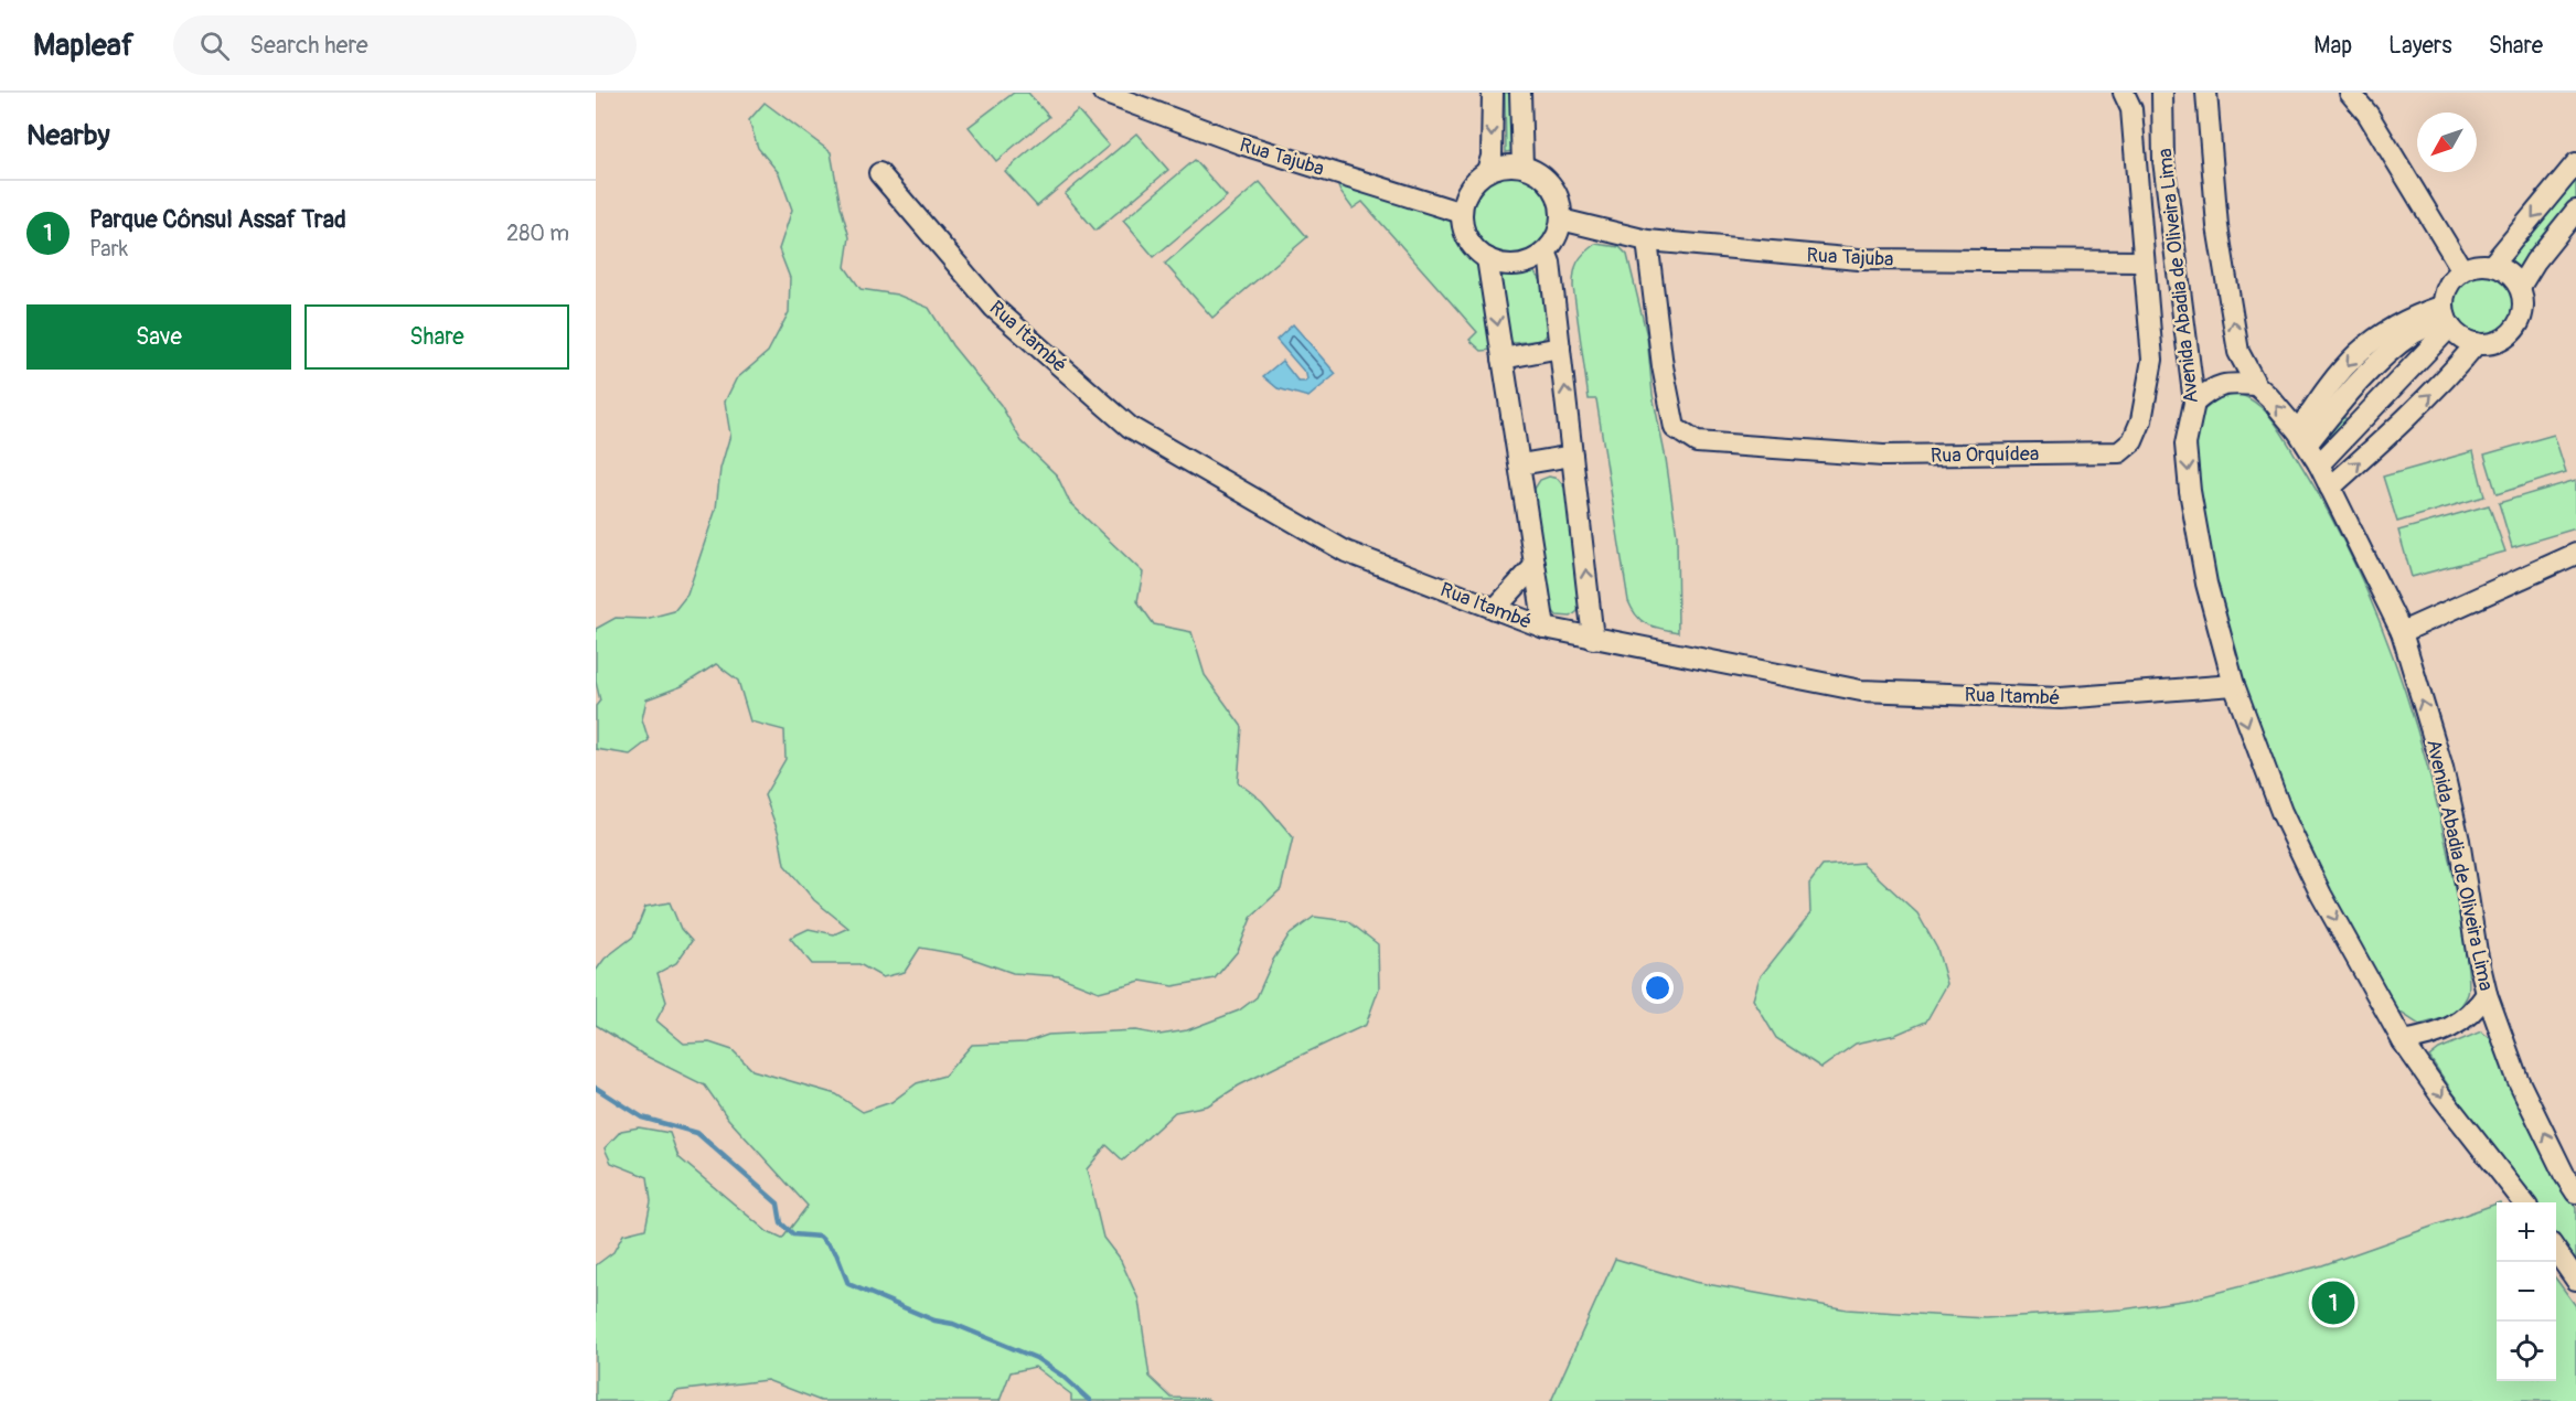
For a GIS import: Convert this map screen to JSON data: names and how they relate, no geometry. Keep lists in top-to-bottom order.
{
  "streets": {
    "street": [
      "Rua Tajuba",
      "Avenida Abadia de Oliveira Lima",
      "Rua Itambé",
      "Rua Orquídea"
    ]
  },
  "crossings": [
    ["Rua Tajuba", "Rua Orquídea"],
    ["Avenida Abadia de Oliveira Lima", "Rua Itambé"]
  ],
  "north": "bottom left",
  "page": {
    "header": "Mapleaf",
    "search": "Search here",
    "nav": ["Map", "Layers", "Share"],
    "heading": "Nearby",
    "list": [
      {
        "mark": "1",
        "name": "Parque Cônsul Assaf Trad",
        "note": "Park",
        "value": "280 m"
      }
    ],
    "buttons": ["Save", "Share"],
    "map_buttons": ["+", "−"],
    "pins": "1"
  }
}
